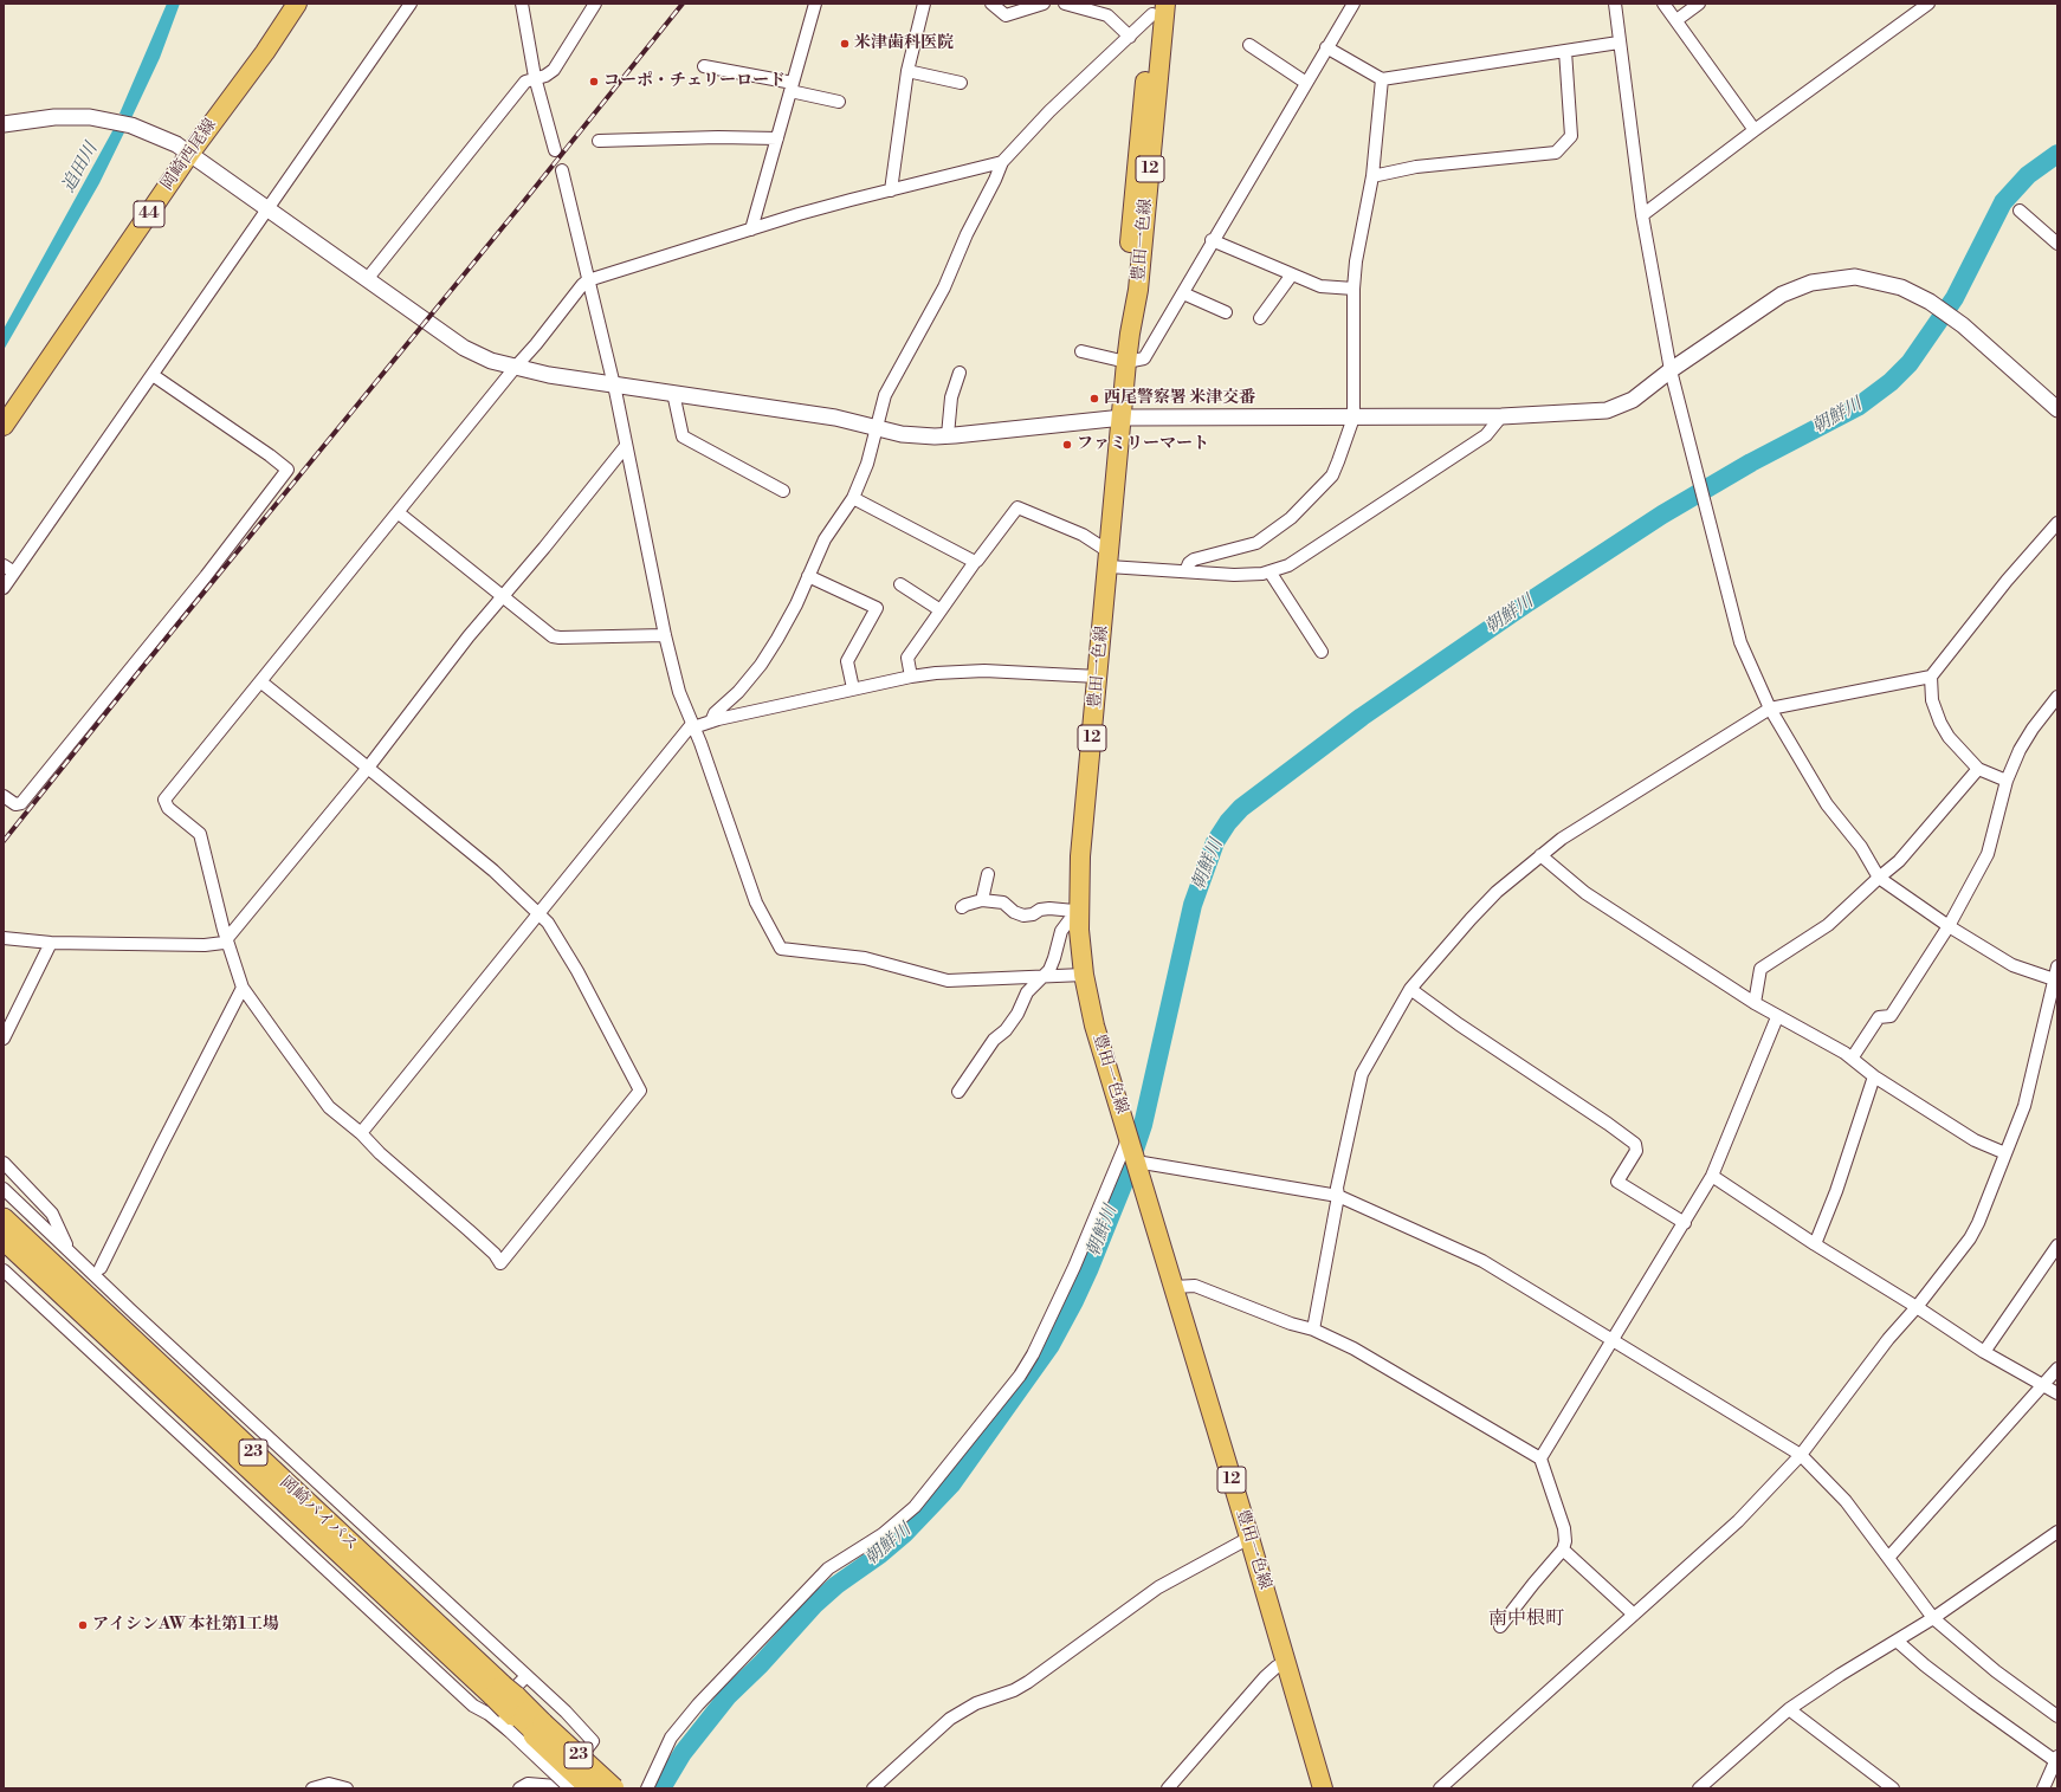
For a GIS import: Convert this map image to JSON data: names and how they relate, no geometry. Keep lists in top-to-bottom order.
{
  "streets": {
    "highway": ["23", "岡崎バイパス"],
    "main road": [
      "岡崎西尾線",
      "12",
      "44",
      "豊田一色線"
    ]
  },
  "crossings": [
    ["23", "岡崎バイパス"]
  ],
  "districts": ["南中根町"],
  "water": ["追田川", "朝鮮川"],
  "places": [
    "米津歯科医院",
    "コーポ・チェリーロード",
    "西尾警察署 米津交番",
    "ファミリーマート",
    "アイシンAW 本社第1工場"
  ]
}
